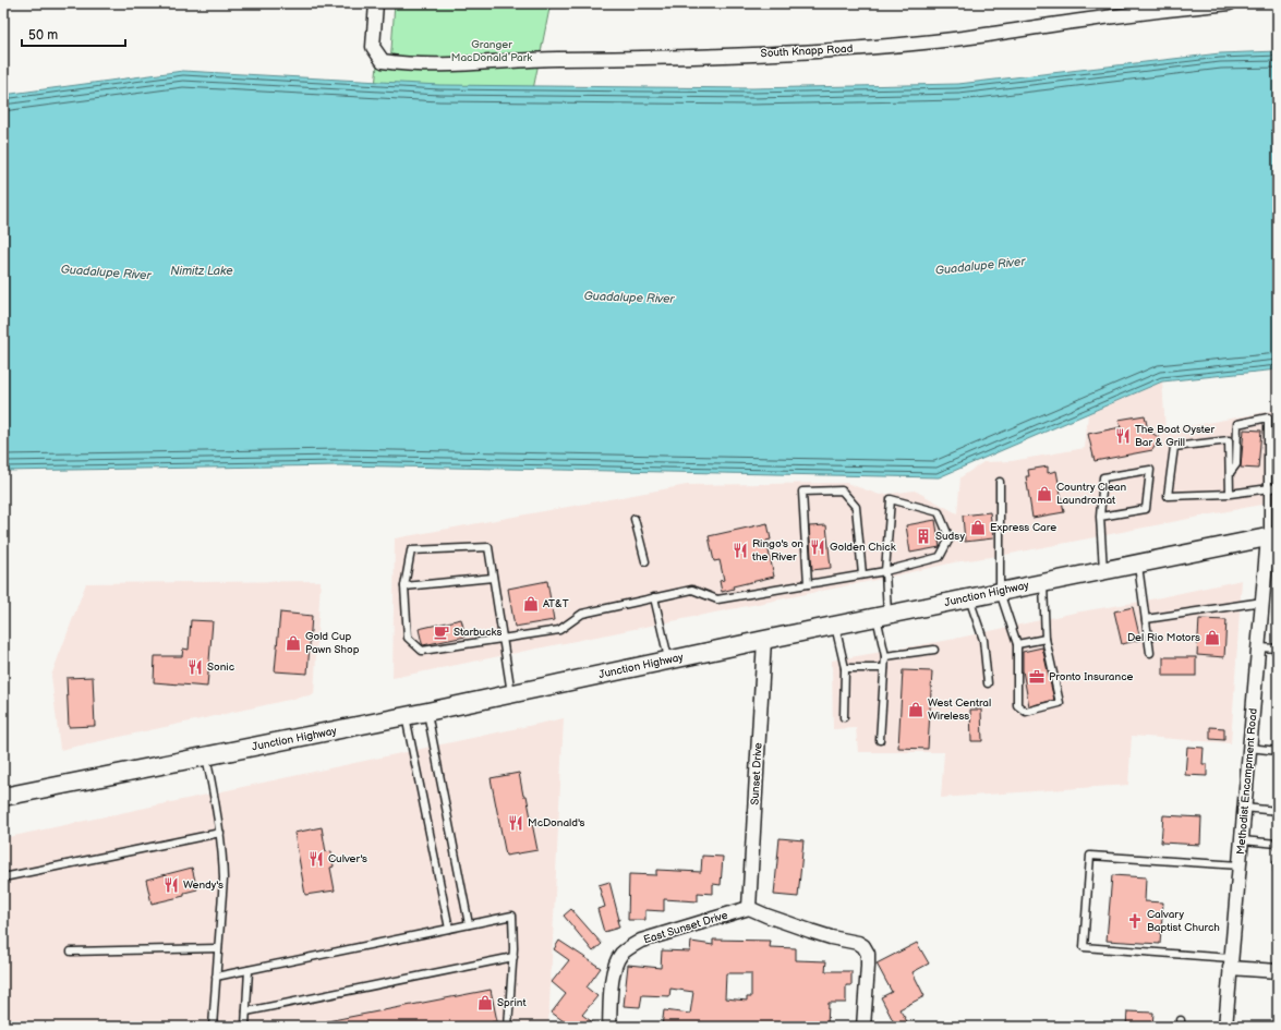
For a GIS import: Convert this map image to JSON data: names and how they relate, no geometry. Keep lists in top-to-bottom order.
{
  "streets": {
    "main road": ["Junction Highway"],
    "street": [
      "South Knapp Road",
      "Sunset Drive",
      "Methodist Encampment Road",
      "East Sunset Drive"
    ]
  },
  "crossings": [
    ["Junction Highway", "Sunset Drive"],
    ["Junction Highway", "Methodist Encampment Road"],
    ["Sunset Drive", "East Sunset Drive"]
  ],
  "water": ["Guadalupe River", "Nimitz Lake"],
  "parks": ["Granger MacDonald Park"],
  "places": {
    "restaurant": [
      "The Boat Oyster Bar & Grill",
      "Golden Chick",
      "Ringo's on the River",
      "Sonic",
      "McDonald's",
      "Culver's",
      "Wendy's"
    ],
    "shop": [
      "Country Clean Laundromat",
      "Express Care",
      "AT&T",
      "Del Rio Motors",
      "Gold Cup Pawn Shop",
      "West Central Wireless",
      "Sprint"
    ],
    "building": ["Sudsy"],
    "cafe": ["Starbucks"],
    "office": ["Pronto Insurance"],
    "church": ["Calvary Baptist Church"]
  },
  "scale_bar": "50 m"
}
